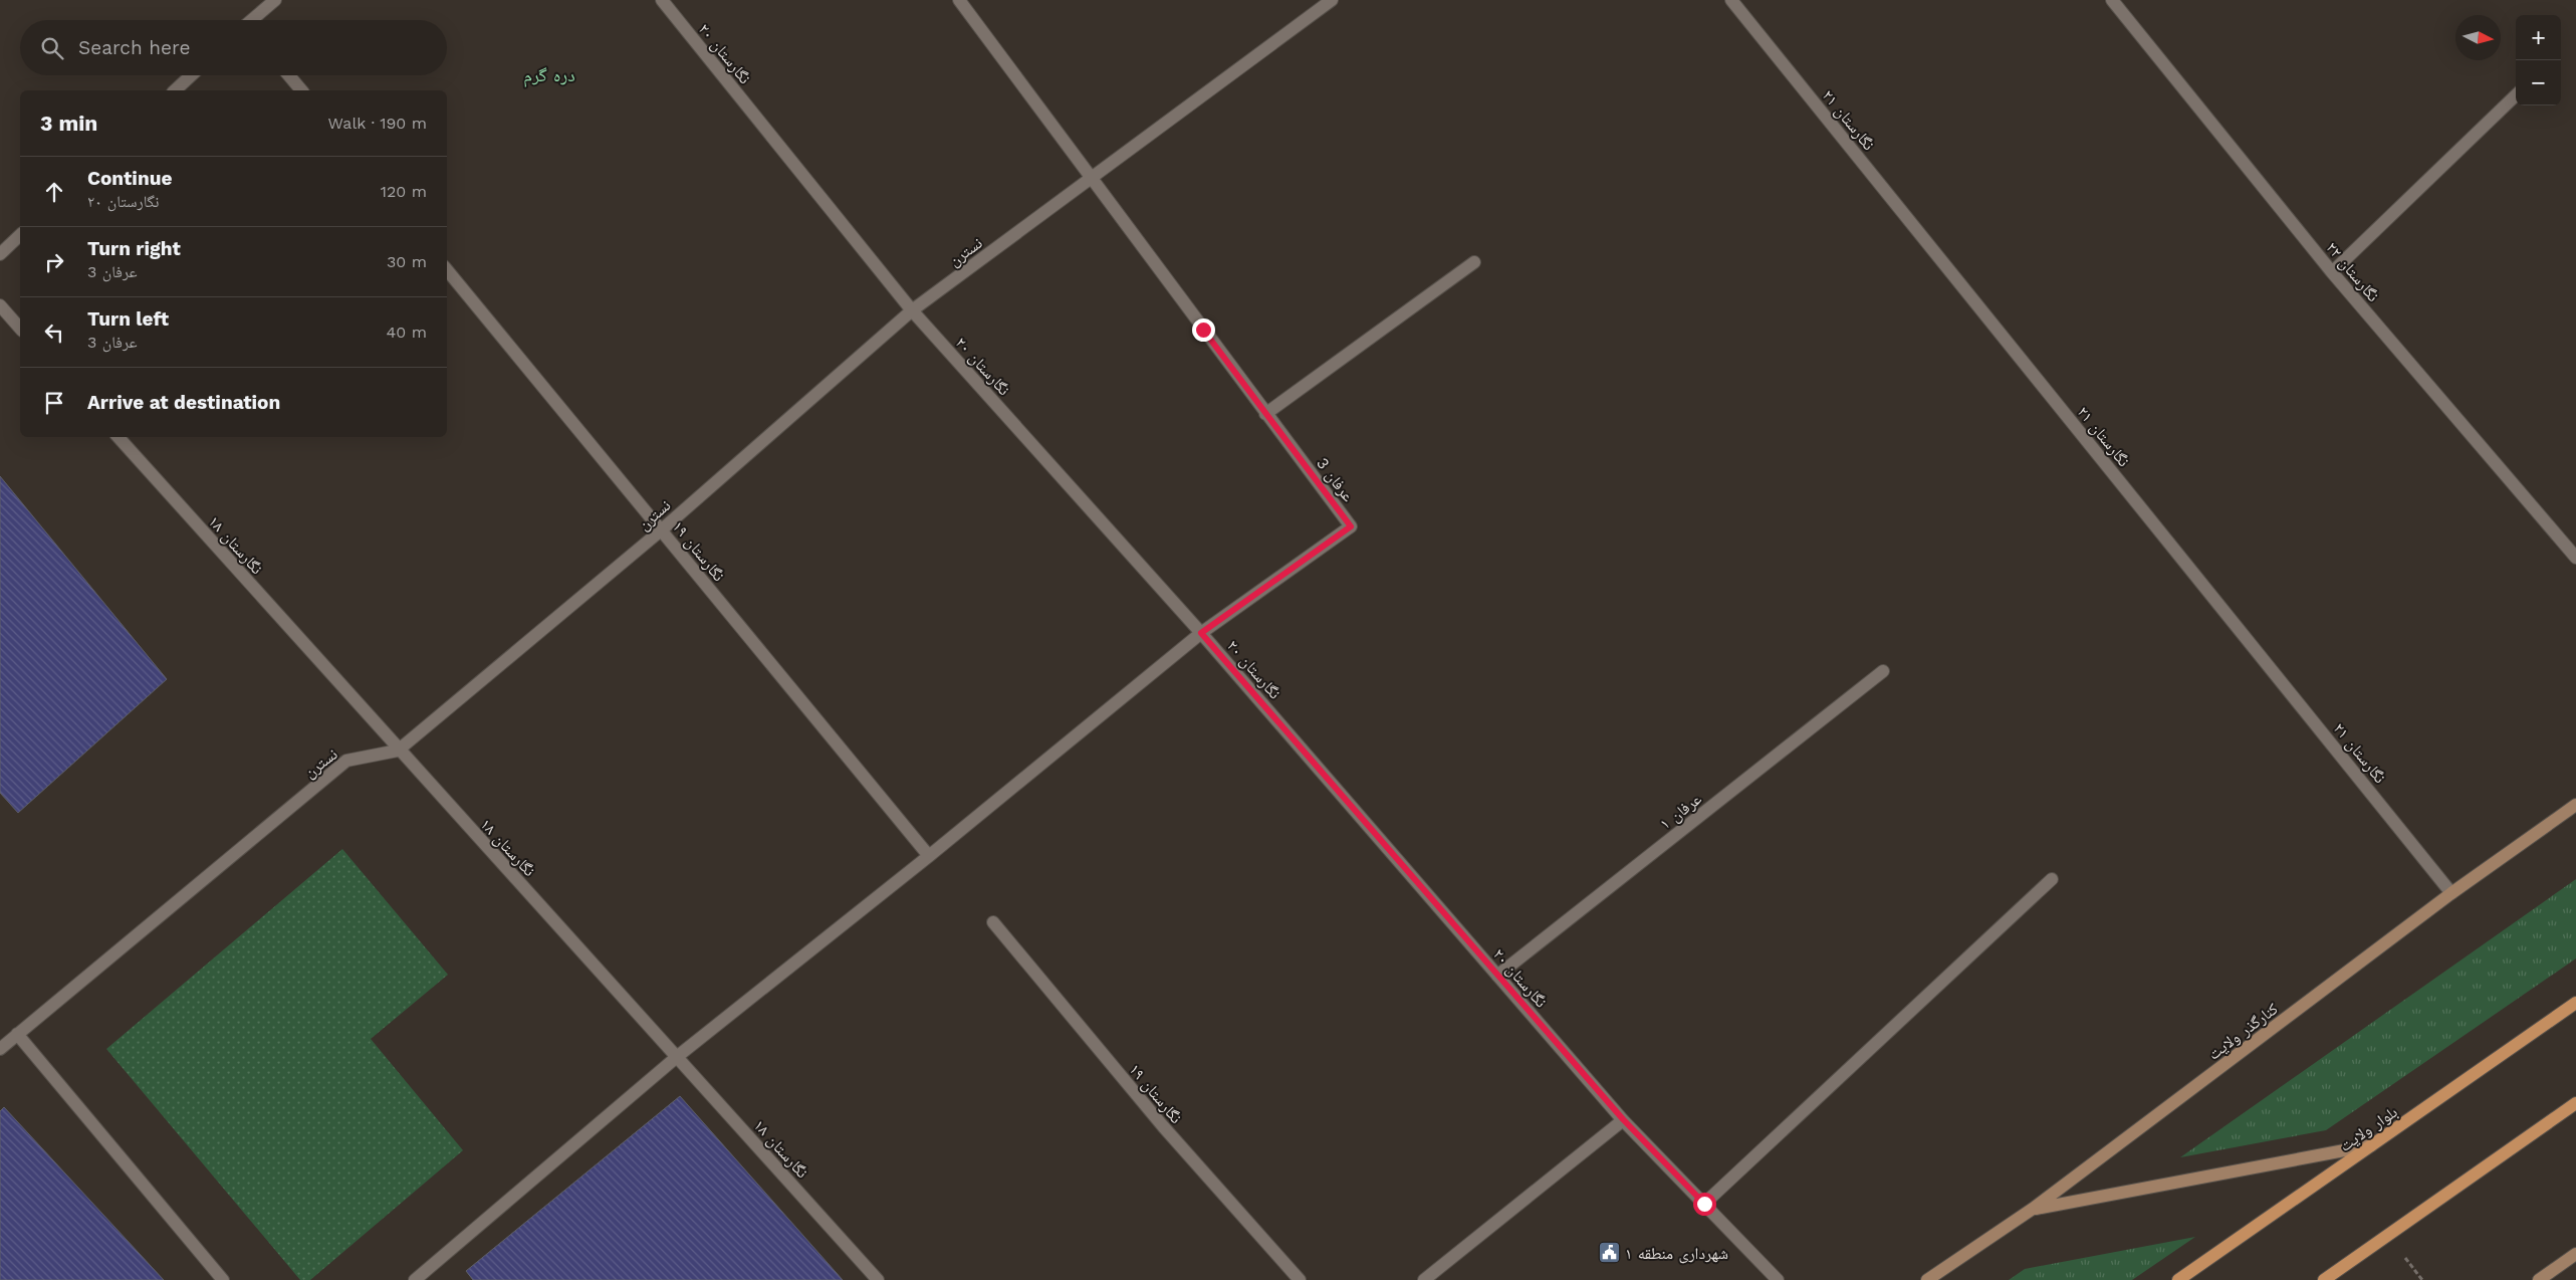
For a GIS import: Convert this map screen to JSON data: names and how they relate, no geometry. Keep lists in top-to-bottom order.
{
  "streets": {
    "main road": ["کنارگذر ولایت", "بلوار ولایت"],
    "street": [
      "نگارستان ۲۰",
      "نگارستان ۲۱",
      "نسترن",
      "نگارستان ۲۲",
      "عرفان 3",
      "نگارستان ۱۸",
      "نگارستان ۱۹",
      "عرفان ۱"
    ]
  },
  "crossings": [
    ["نگارستان ۲۰", "نسترن"],
    ["نگارستان ۲۰", "عرفان 3"],
    ["نگارستان ۲۰", "عرفان ۱"],
    ["نگارستان ۲۱", "کنارگذر ولایت"],
    ["نسترن", "عرفان 3"],
    ["نسترن", "نگارستان ۱۸"],
    ["نسترن", "نگارستان ۱۹"]
  ],
  "districts": ["دره گرم"],
  "places": {
    "public building": ["شهرداری منطقه ۱"]
  },
  "north": "right",
  "page": {
    "map_buttons": ["+", "−"],
    "search": "Search here",
    "heading": ["3 min", "Walk · 190 m"],
    "list": [
      ["Continue", "نگارستان ۲۰", "120 m"],
      ["Turn right", "عرفان 3", "30 m"],
      ["Turn left", "عرفان 3", "40 m"],
      "Arrive at destination"
    ]
  }
}
